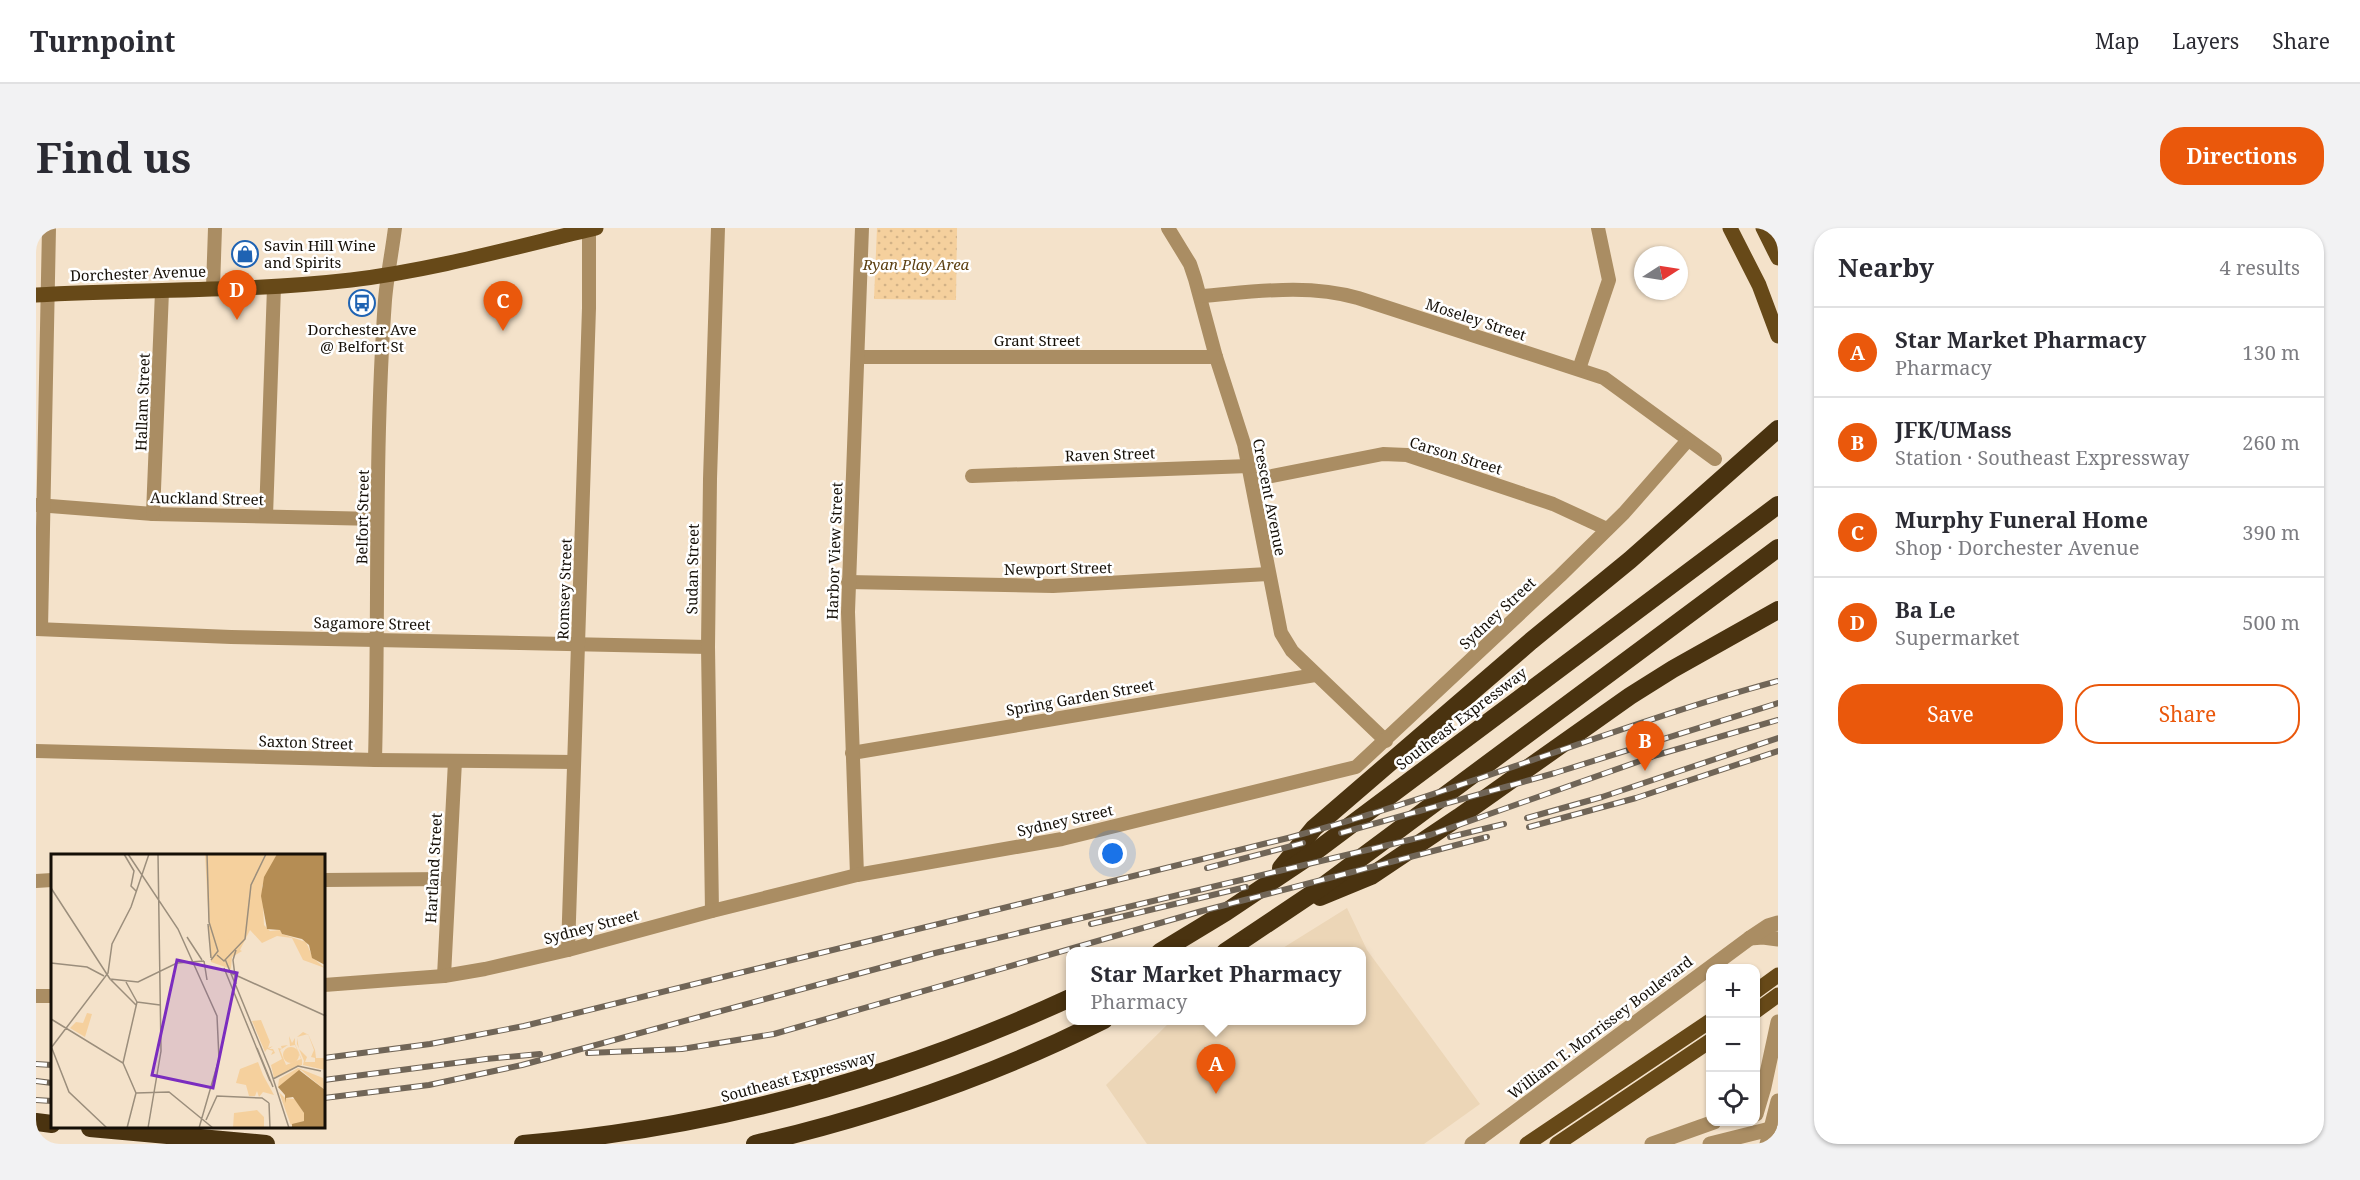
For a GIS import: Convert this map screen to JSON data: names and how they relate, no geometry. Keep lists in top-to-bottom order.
{
  "streets": {
    "highway": ["Southeast Expressway"],
    "main road": ["Dorchester Avenue"],
    "street": [
      "Moseley Street",
      "Grant Street",
      "Hallam Street",
      "Raven Street",
      "Carson Street",
      "Crescent Avenue",
      "Auckland Street",
      "Belfort Street",
      "Harbor View Street",
      "Newport Street",
      "Sudan Street",
      "Romsey Street",
      "Sydney Street",
      "Sagamore Street",
      "Spring Garden Street",
      "Saxton Street",
      "Hartland Street",
      "William T. Morrissey Boulevard"
    ]
  },
  "crossings": [
    ["Dorchester Avenue", "Hallam Street"],
    ["Dorchester Avenue", "Belfort Street"],
    ["Dorchester Avenue", "Romsey Street"],
    ["Moseley Street", "Crescent Avenue"],
    ["Moseley Street", "Sydney Street"],
    ["Grant Street", "Crescent Avenue"],
    ["Grant Street", "Harbor View Street"],
    ["Hallam Street", "Auckland Street"],
    ["Raven Street", "Carson Street"],
    ["Raven Street", "Crescent Avenue"],
    ["Carson Street", "Crescent Avenue"],
    ["Carson Street", "Sydney Street"],
    ["Crescent Avenue", "Newport Street"],
    ["Crescent Avenue", "Sydney Street"],
    ["Crescent Avenue", "Spring Garden Street"],
    ["Auckland Street", "Belfort Street"],
    ["Belfort Street", "Sagamore Street"],
    ["Belfort Street", "Saxton Street"],
    ["Harbor View Street", "Newport Street"],
    ["Harbor View Street", "Sydney Street"],
    ["Harbor View Street", "Spring Garden Street"],
    ["Sudan Street", "Sydney Street"],
    ["Sudan Street", "Sagamore Street"],
    ["Romsey Street", "Sydney Street"],
    ["Romsey Street", "Sagamore Street"],
    ["Romsey Street", "Saxton Street"],
    ["Sydney Street", "Hartland Street"],
    ["Saxton Street", "Hartland Street"]
  ],
  "parks": ["Ryan Play Area"],
  "places": {
    "shop": ["Savin Hill Wine and Spirits"],
    "bus stop": ["Dorchester Ave @ Belfort St"]
  },
  "north": "right",
  "page": {
    "header": "Turnpoint",
    "nav": ["Map", "Layers", "Share"],
    "buttons": [
      "Directions",
      ["Save", "Share"]
    ],
    "title": "Find us",
    "heading": ["Nearby", "4 results"],
    "pins": [
      "D",
      "C",
      "B",
      "A"
    ],
    "list": [
      {
        "mark": "A",
        "name": "Star Market Pharmacy",
        "note": "Pharmacy",
        "value": "130 m"
      },
      {
        "mark": "B",
        "name": "JFK/UMass",
        "note": "Station · Southeast Expressway",
        "value": "260 m"
      },
      {
        "mark": "C",
        "name": "Murphy Funeral Home",
        "note": "Shop · Dorchester Avenue",
        "value": "390 m"
      },
      {
        "mark": "D",
        "name": "Ba Le",
        "note": "Supermarket",
        "value": "500 m"
      }
    ],
    "popup": ["Star Market Pharmacy", "Pharmacy"],
    "map_buttons": ["+", "−"]
  }
}
